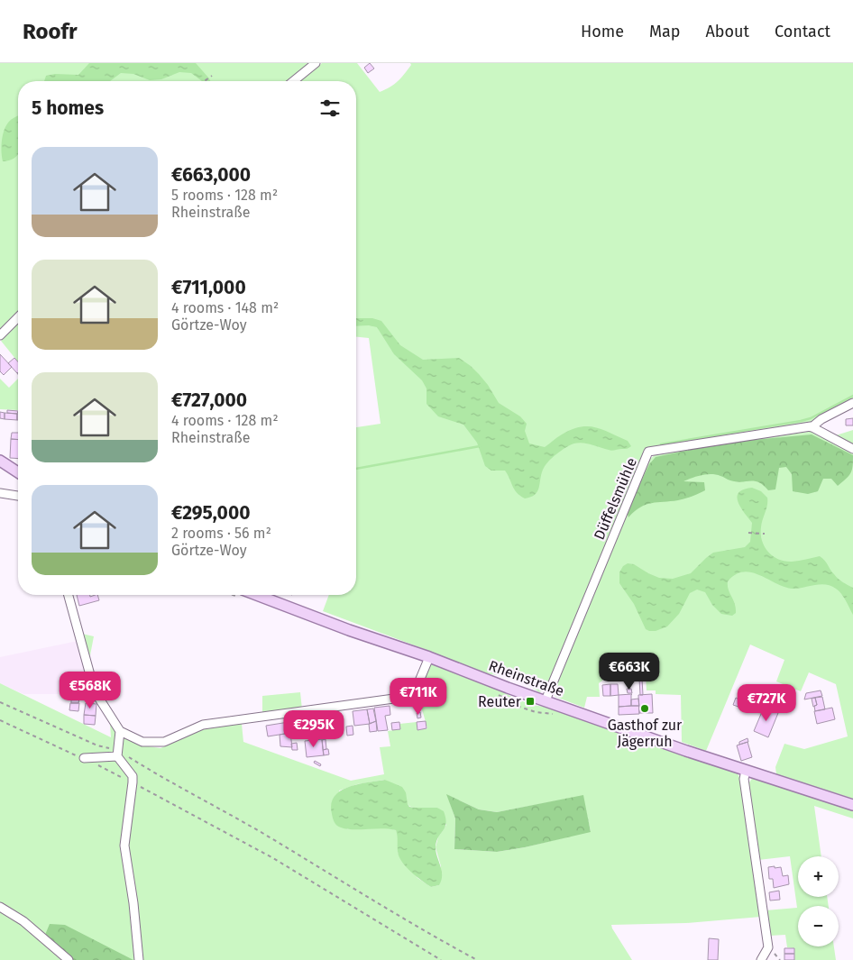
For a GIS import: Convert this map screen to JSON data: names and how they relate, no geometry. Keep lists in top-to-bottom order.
{
  "streets": {
    "main road": ["Rheinstraße"],
    "street": ["Düffelsmühle"]
  },
  "crossings": [
    ["Düffelsmühle", "Rheinstraße"]
  ],
  "places": {
    "transit": ["Reuter"],
    "other": ["Gasthof zur Jägerruh"]
  },
  "page": {
    "header": "Roofr",
    "nav": [
      "Home",
      "Map",
      "About",
      "Contact"
    ],
    "heading": "5 homes",
    "list": [
      {
        "name": "€663,000",
        "note": "5 rooms · 128 m² · Rheinstraße"
      },
      {
        "name": "€711,000",
        "note": "4 rooms · 148 m² · Görtze-Woy"
      },
      {
        "name": "€727,000",
        "note": "4 rooms · 128 m² · Rheinstraße"
      },
      {
        "name": "€295,000",
        "note": "2 rooms · 56 m² · Görtze-Woy"
      }
    ],
    "price": [
      "€663K",
      "€568K",
      "€711K",
      "€727K",
      "€295K"
    ],
    "map_buttons": ["+", "−"]
  }
}
